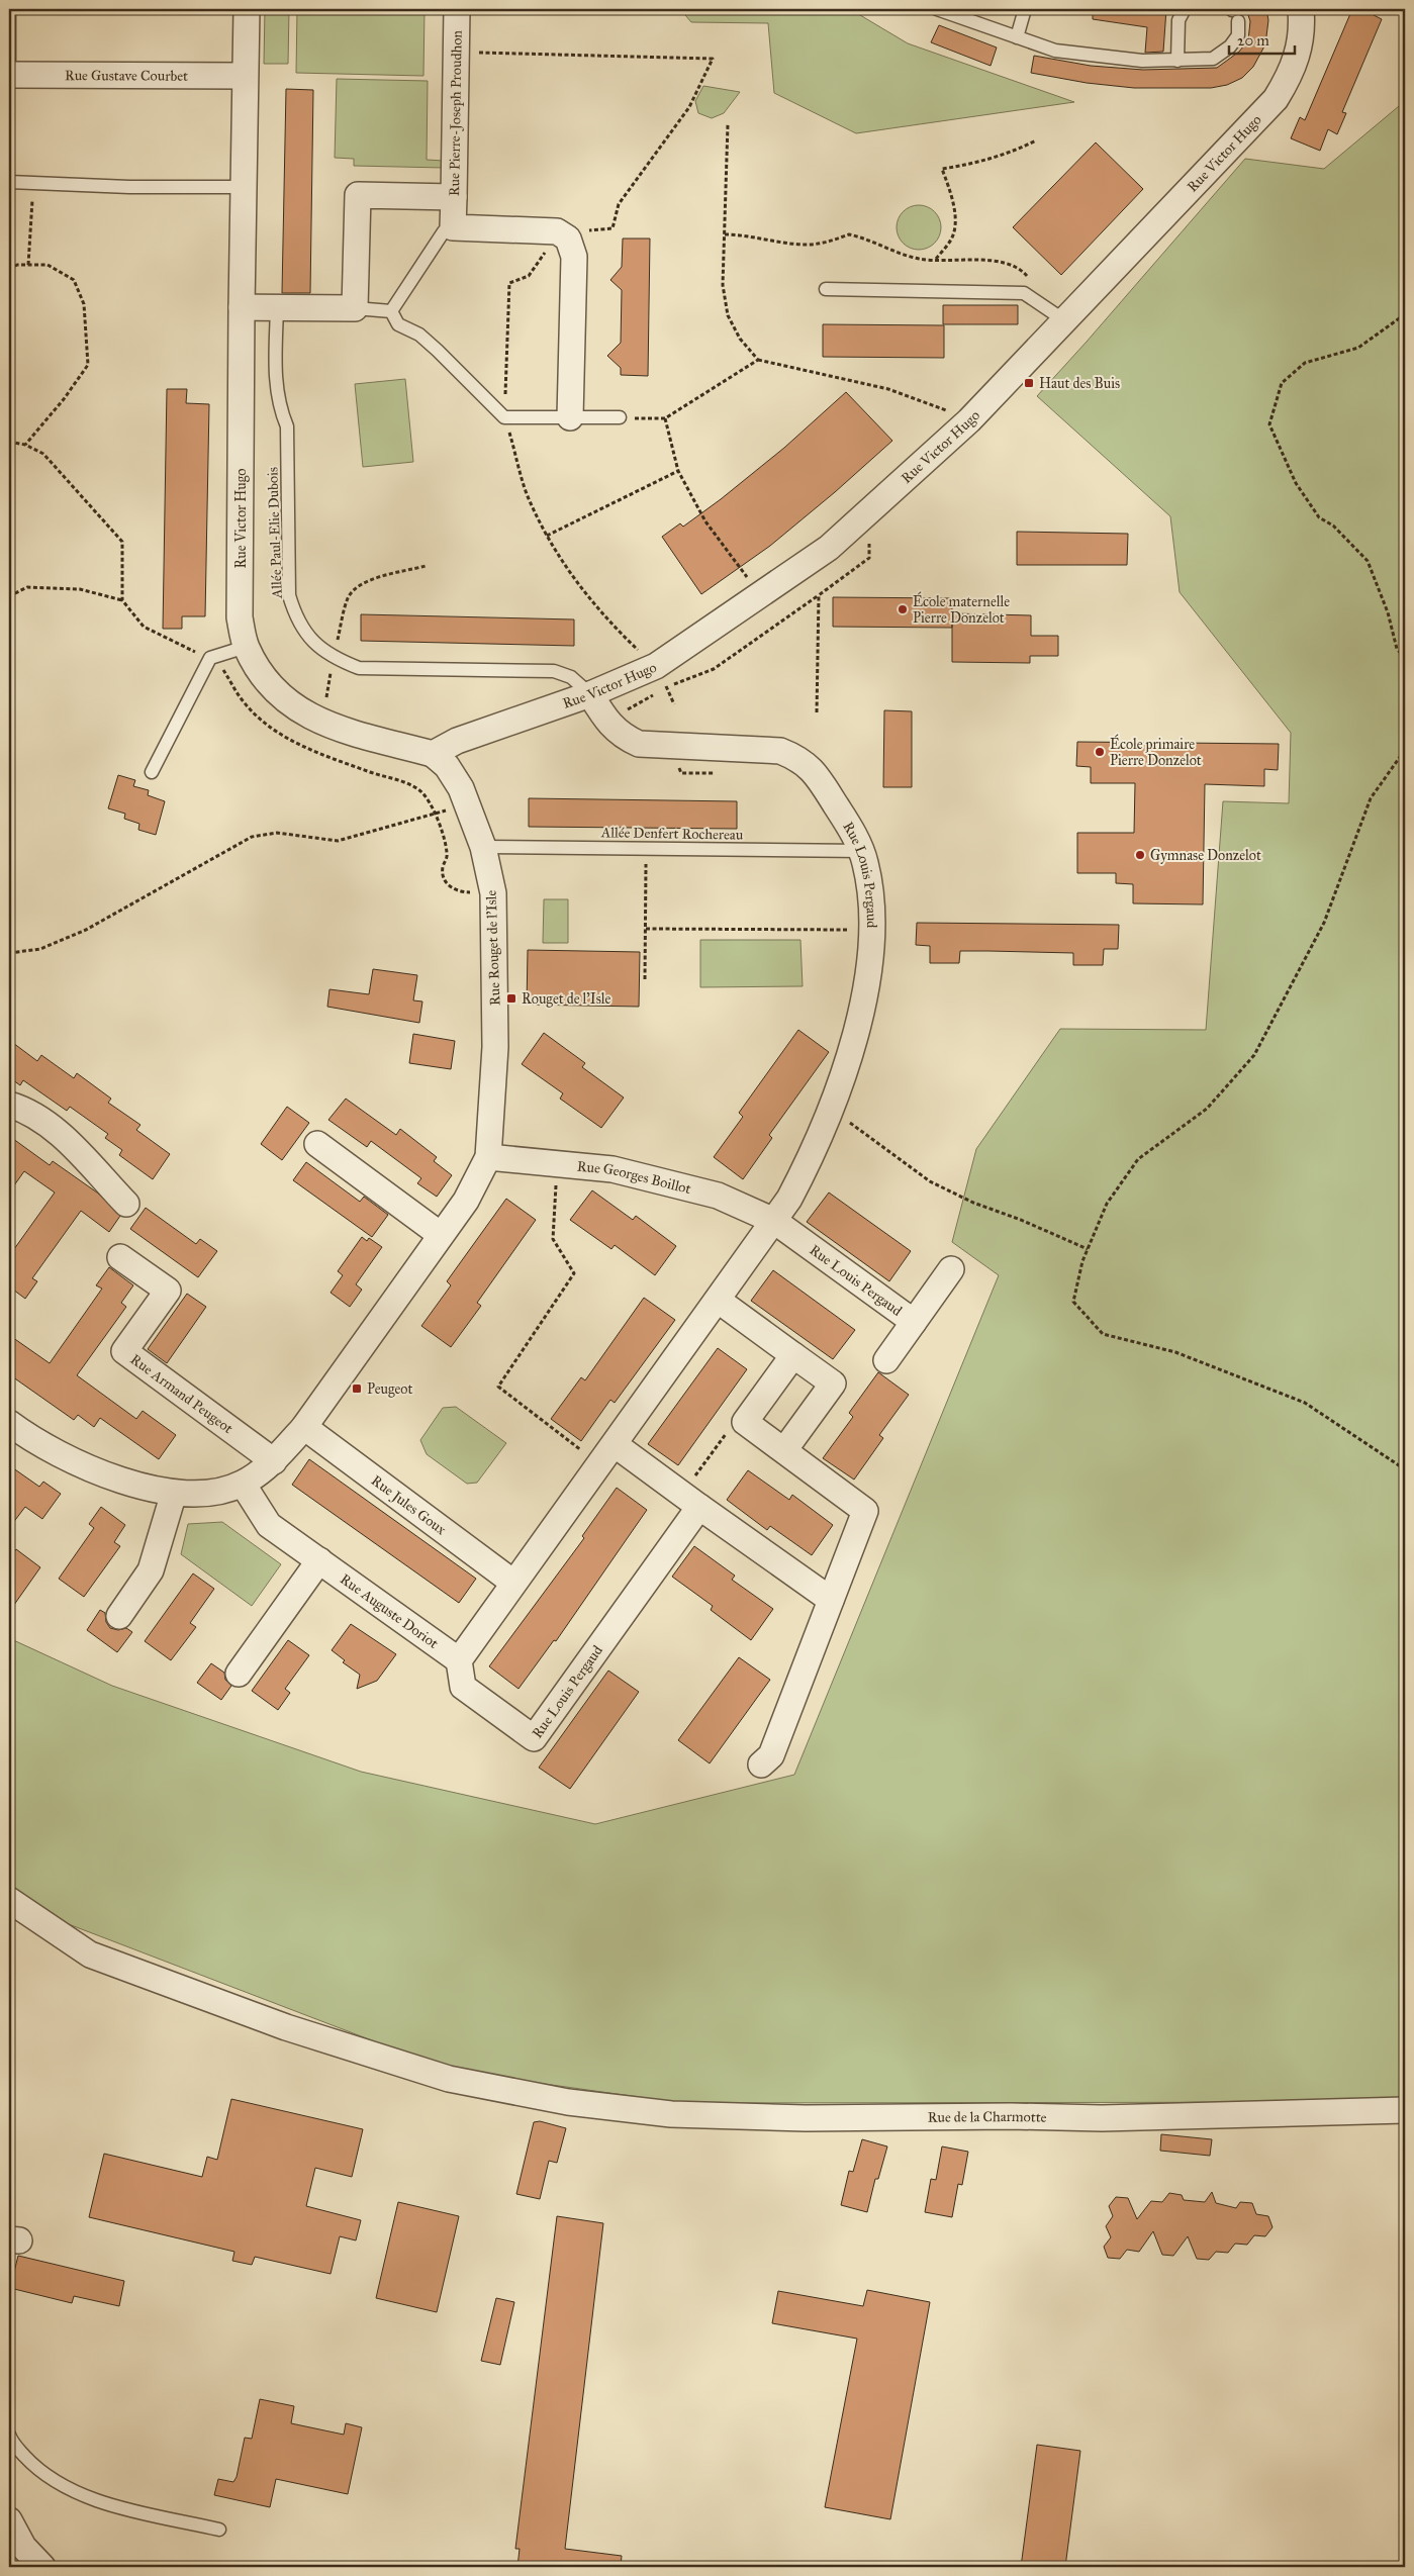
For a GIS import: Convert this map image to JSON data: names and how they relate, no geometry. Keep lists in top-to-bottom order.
{
  "streets": {
    "street": [
      "Rue Gustave Courbet",
      "Rue Pierre-Joseph Proudhon",
      "Rue Victor Hugo",
      "Rue Louis Pergaud",
      "Rue Rouget de l'Isle",
      "Rue Georges Boillot",
      "Rue Armand Peugeot",
      "Rue Jules Goux",
      "Rue Auguste Doriot",
      "Rue de la Charmotte"
    ],
    "lane": ["Allée Paul-Elie Dubois", "Allée Denfert Rochereau"]
  },
  "crossings": [
    ["Rue Gustave Courbet", "Rue Victor Hugo"],
    ["Rue Victor Hugo", "Allée Paul-Elie Dubois"],
    ["Rue Victor Hugo", "Rue Louis Pergaud"],
    ["Rue Victor Hugo", "Rue Rouget de l'Isle"],
    ["Allée Paul-Elie Dubois", "Rue Louis Pergaud"],
    ["Allée Denfert Rochereau", "Rue Louis Pergaud"],
    ["Allée Denfert Rochereau", "Rue Rouget de l'Isle"],
    ["Rue Louis Pergaud", "Rue Georges Boillot"],
    ["Rue Louis Pergaud", "Rue Jules Goux"],
    ["Rue Louis Pergaud", "Rue Auguste Doriot"],
    ["Rue Rouget de l'Isle", "Rue Georges Boillot"]
  ],
  "places": {
    "transit": ["Haut des Buis", "Rouget de l'Isle", "Peugeot"],
    "other": ["École maternelle Pierre Donzelot", "École primaire Pierre Donzelot", "Gymnase Donzelot"]
  },
  "scale_bar": "20 m"
}
